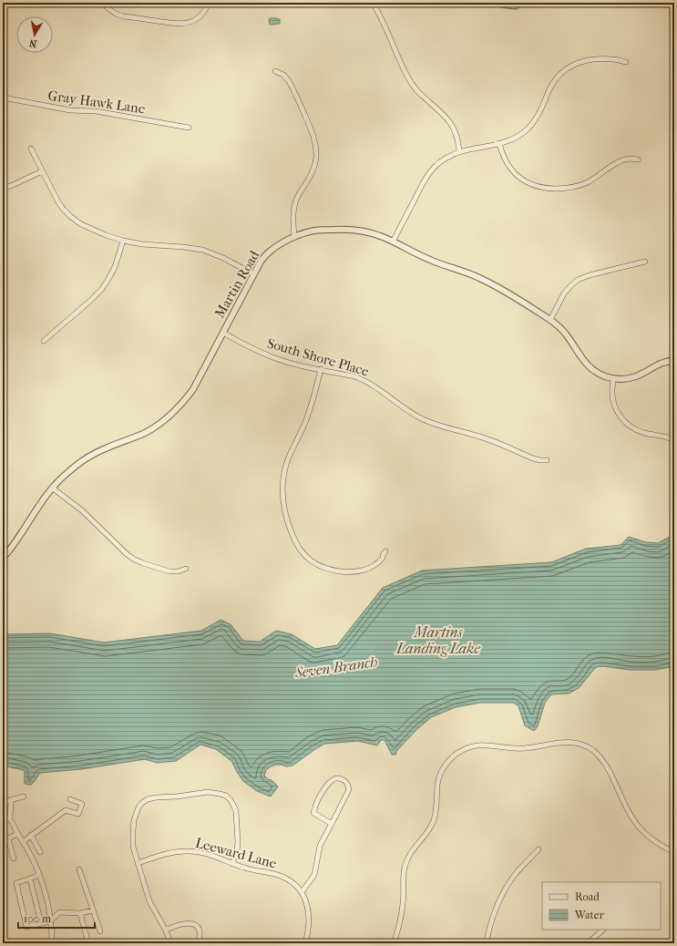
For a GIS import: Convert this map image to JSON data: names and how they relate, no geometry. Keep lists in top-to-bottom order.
{
  "streets": {
    "street": [
      "Gray Hawk Lane",
      "Martin Road",
      "South Shore Place",
      "Leeward Lane"
    ]
  },
  "crossings": [
    ["Martin Road", "South Shore Place"]
  ],
  "water": ["Martins Landing Lake", "Seven Branch"],
  "legend": ["Road", "Water"],
  "scale_bar": "100 m",
  "north": "bottom"
}
